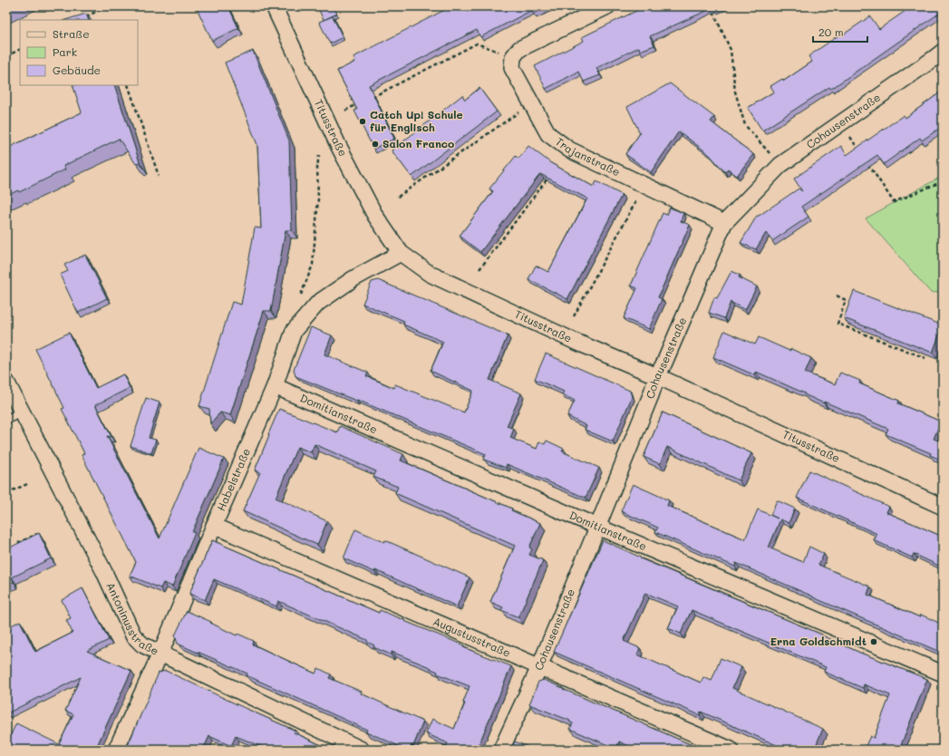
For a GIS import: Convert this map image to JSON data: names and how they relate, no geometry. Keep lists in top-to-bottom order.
{
  "streets": {
    "street": [
      "Cohausenstraße",
      "Titusstraße",
      "Trajanstraße",
      "Domitianstraße",
      "Habelstraße",
      "Antoninusstraße",
      "Augustusstraße"
    ]
  },
  "crossings": [
    ["Cohausenstraße", "Titusstraße"],
    ["Cohausenstraße", "Trajanstraße"],
    ["Cohausenstraße", "Domitianstraße"],
    ["Cohausenstraße", "Augustusstraße"],
    ["Titusstraße", "Habelstraße"],
    ["Domitianstraße", "Habelstraße"],
    ["Habelstraße", "Antoninusstraße"],
    ["Habelstraße", "Augustusstraße"]
  ],
  "places": ["Catch Up! Schule für Englisch", "Salon Franco", "Erna Goldschmidt"],
  "legend": ["Straße", "Park", "Gebäude"],
  "scale_bar": "20 m"
}
